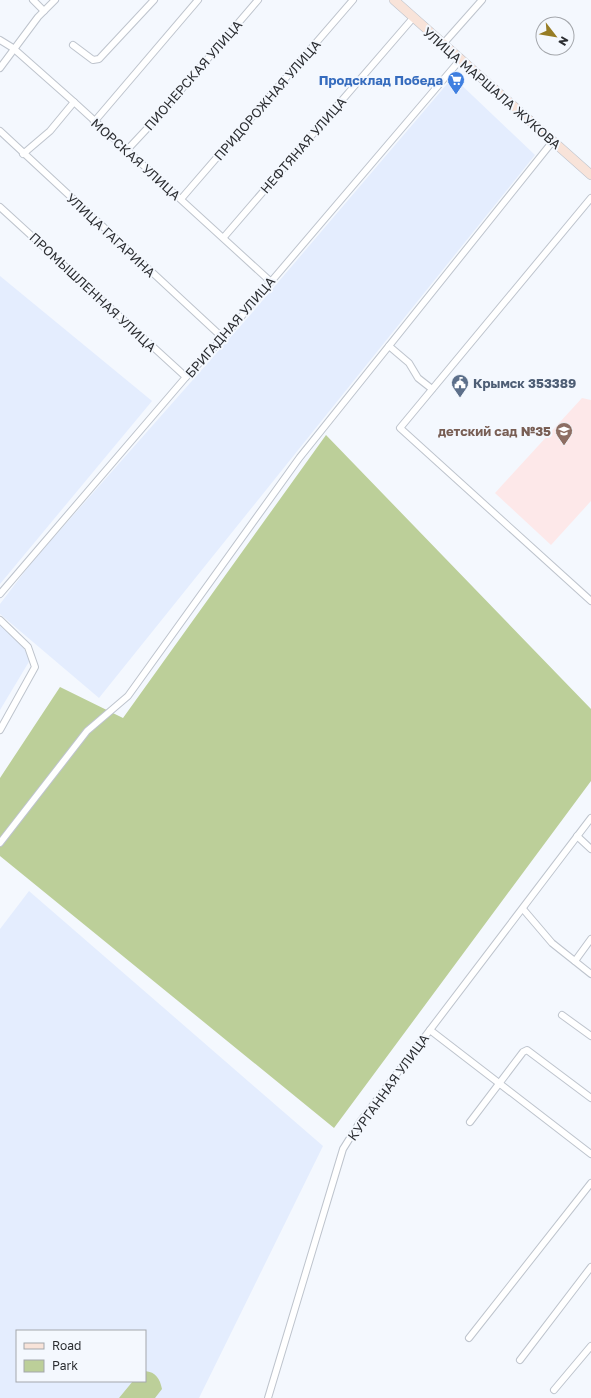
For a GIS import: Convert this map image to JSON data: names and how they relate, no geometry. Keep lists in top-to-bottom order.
{
  "streets": {
    "main road": ["УЛИЦА МАРШАЛА ЖУКОВА"],
    "street": [
      "ПИОНЕРСКАЯ УЛИЦА",
      "ПРИДОРОЖНАЯ УЛИЦА",
      "НЕФТЯНАЯ УЛИЦА",
      "МОРСКАЯ УЛИЦА",
      "УЛИЦА ГАГАРИНА",
      "ПРОМЫШЛЕННАЯ УЛИЦА",
      "БРИГАДНАЯ УЛИЦА",
      "КУРГАННАЯ УЛИЦА"
    ]
  },
  "crossings": [
    ["ПИОНЕРСКАЯ УЛИЦА", "МОРСКАЯ УЛИЦА"],
    ["УЛИЦА МАРШАЛА ЖУКОВА", "НЕФТЯНАЯ УЛИЦА"],
    ["УЛИЦА МАРШАЛА ЖУКОВА", "БРИГАДНАЯ УЛИЦА"],
    ["ПРИДОРОЖНАЯ УЛИЦА", "МОРСКАЯ УЛИЦА"],
    ["НЕФТЯНАЯ УЛИЦА", "МОРСКАЯ УЛИЦА"],
    ["МОРСКАЯ УЛИЦА", "БРИГАДНАЯ УЛИЦА"],
    ["УЛИЦА ГАГАРИНА", "БРИГАДНАЯ УЛИЦА"],
    ["ПРОМЫШЛЕННАЯ УЛИЦА", "БРИГАДНАЯ УЛИЦА"]
  ],
  "places": {
    "supermarket": ["Продсклад Победа"],
    "public building": ["Крымск 353389"],
    "school or university": ["детский сад №35"]
  },
  "legend": ["Road", "Park"],
  "north": "bottom right"
}
